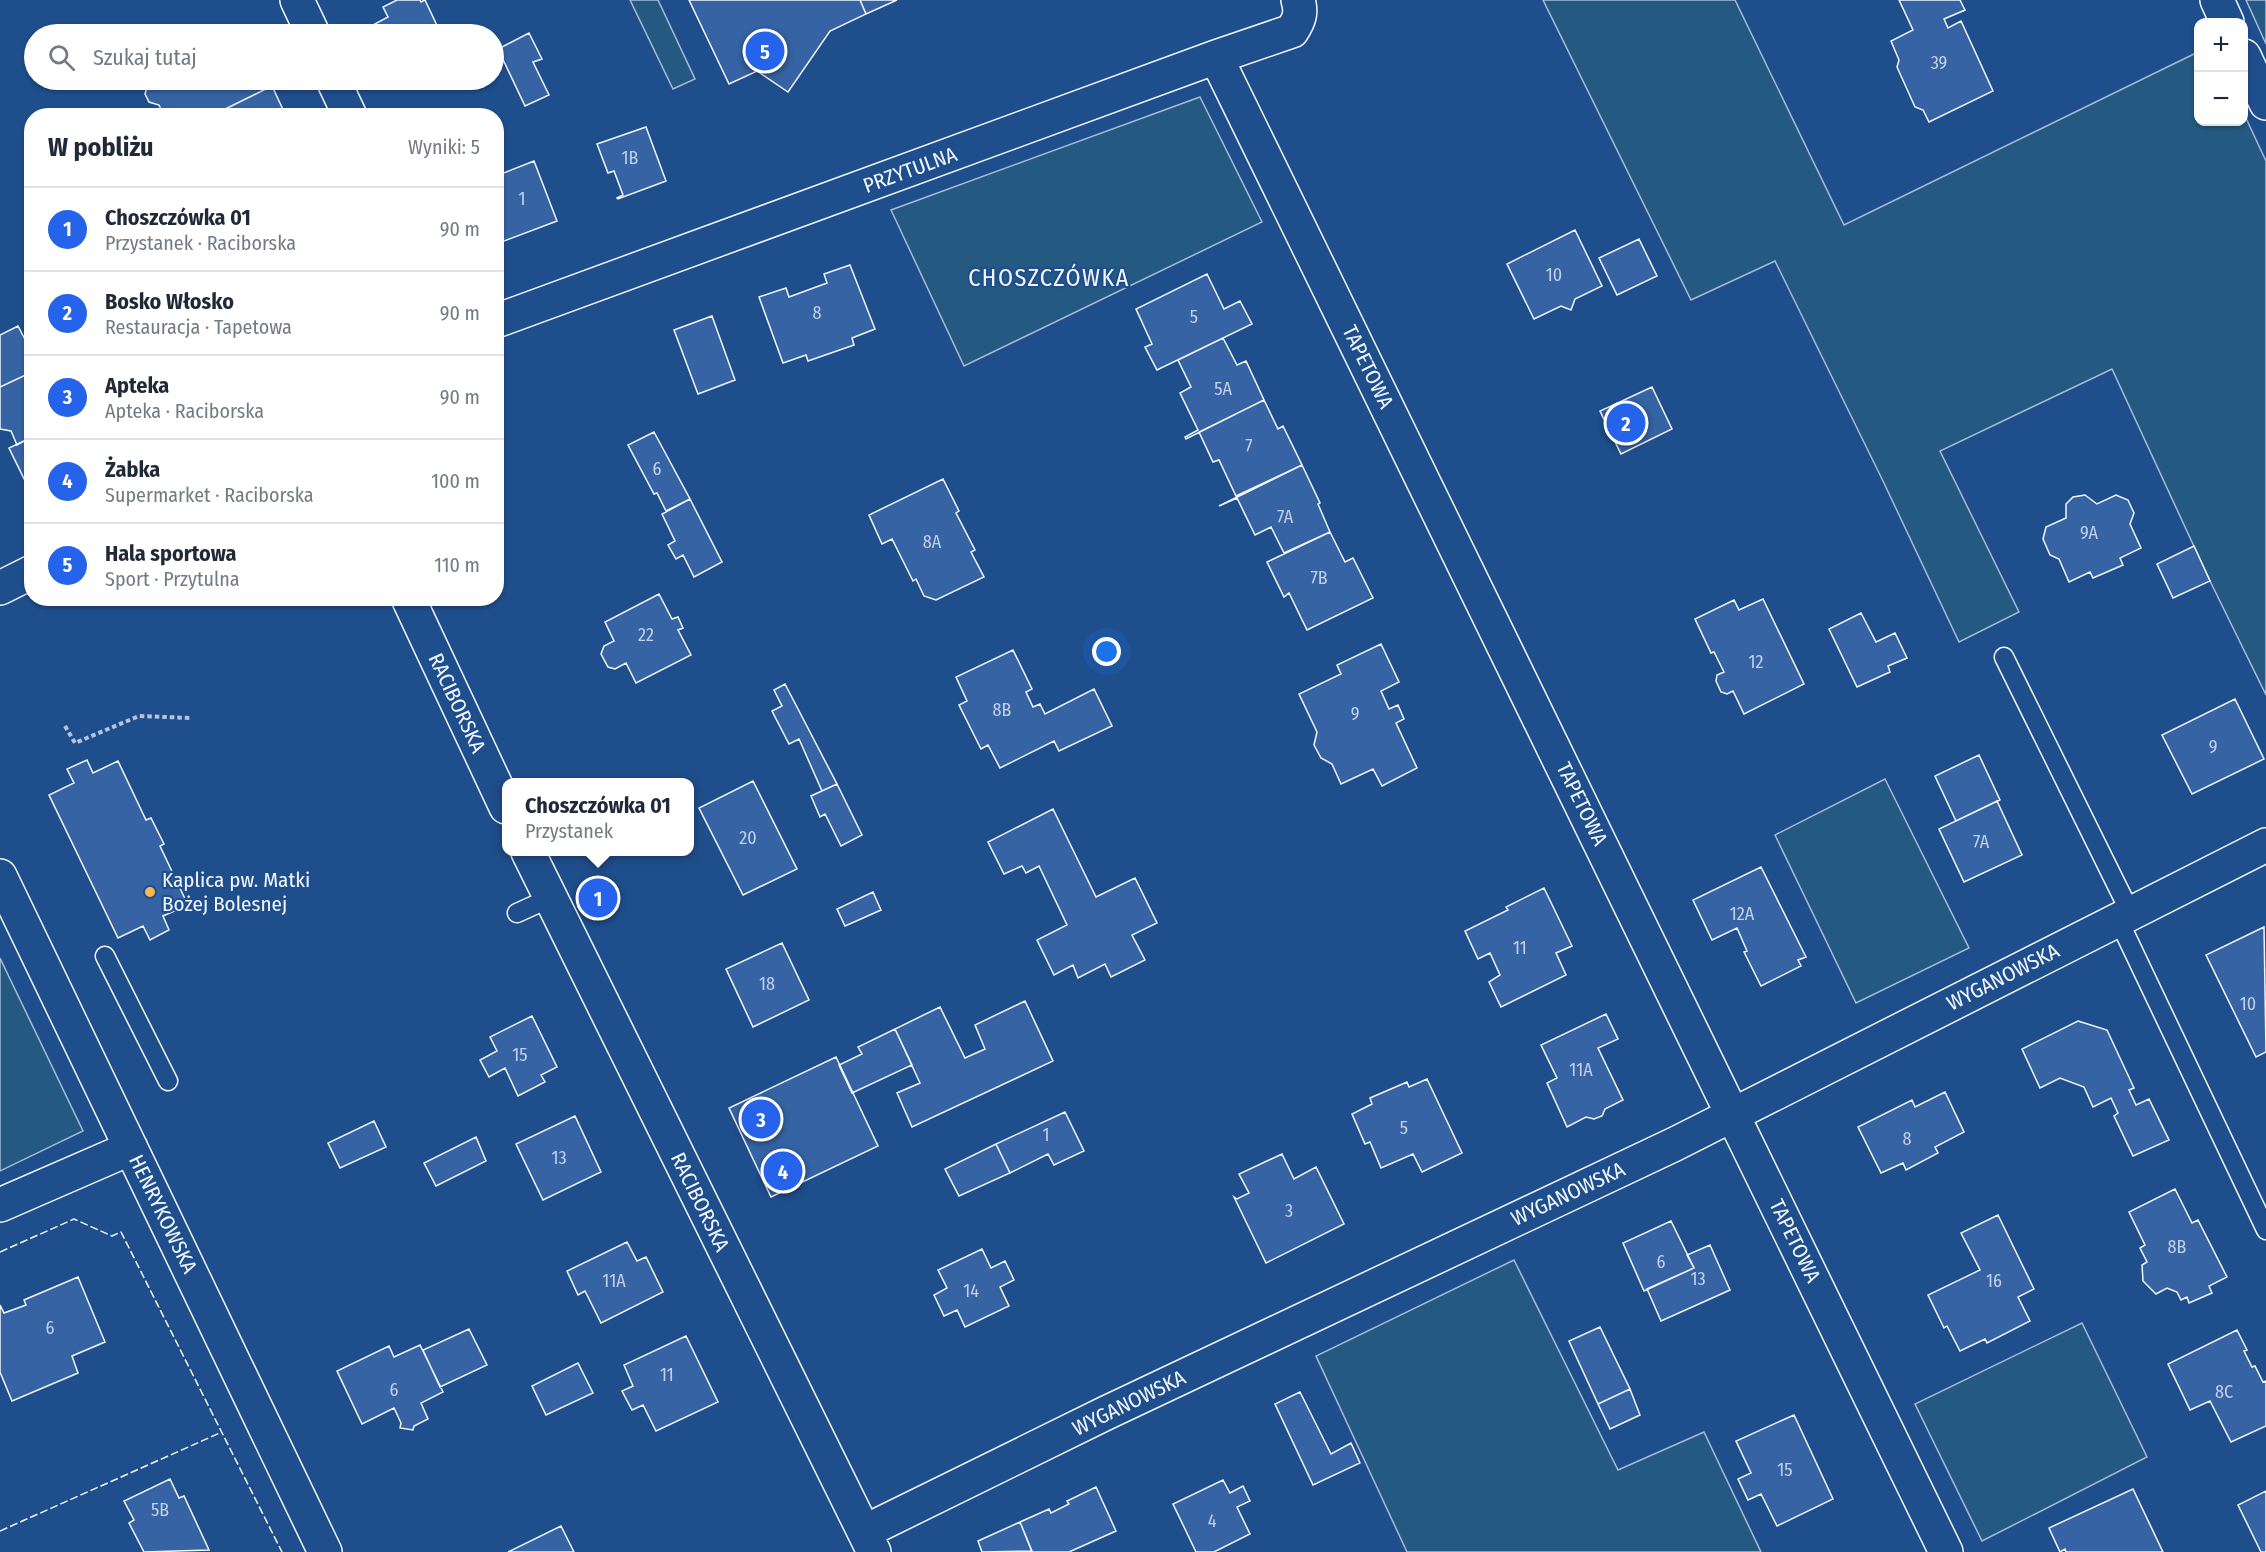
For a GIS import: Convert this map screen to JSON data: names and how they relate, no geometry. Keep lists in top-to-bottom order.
{
  "streets": {
    "street": [
      "PRZYTULNA",
      "TAPETOWA",
      "RACIBORSKA",
      "WYGANOWSKA",
      "HENRYKOWSKA"
    ]
  },
  "crossings": [
    ["PRZYTULNA", "TAPETOWA"],
    ["TAPETOWA", "WYGANOWSKA"],
    ["RACIBORSKA", "WYGANOWSKA"]
  ],
  "districts": ["CHOSZCZÓWKA"],
  "places": ["Kaplica pw. Matki Bożej Bolesnej"],
  "house_numbers": [
    "39",
    "1B",
    "1",
    "10",
    "8",
    "5",
    "5A",
    "7",
    "6",
    "7A",
    "9A",
    "8A",
    "7B",
    "22",
    "12",
    "8B",
    "9",
    "9",
    "20",
    "7A",
    "12A",
    "11",
    "18",
    "10",
    "15",
    "11A",
    "5",
    "1",
    "8",
    "13",
    "3",
    "8B",
    "6",
    "13",
    "11A",
    "16",
    "14",
    "6",
    "11",
    "6",
    "8C",
    "15",
    "5B",
    "4"
  ],
  "page": {
    "map_buttons": ["+", "−"],
    "search": "Szukaj tutaj",
    "pins": [
      "5",
      "2",
      "1",
      "3",
      "4"
    ],
    "heading": ["W pobliżu", "Wyniki: 5"],
    "list": [
      {
        "mark": "1",
        "name": "Choszczówka 01",
        "note": "Przystanek · Raciborska",
        "value": "90 m"
      },
      {
        "mark": "2",
        "name": "Bosko Włosko",
        "note": "Restauracja · Tapetowa",
        "value": "90 m"
      },
      {
        "mark": "3",
        "name": "Apteka",
        "note": "Apteka · Raciborska",
        "value": "90 m"
      },
      {
        "mark": "4",
        "name": "Żabka",
        "note": "Supermarket · Raciborska",
        "value": "100 m"
      },
      {
        "mark": "5",
        "name": "Hala sportowa",
        "note": "Sport · Przytulna",
        "value": "110 m"
      }
    ],
    "popup": ["Choszczówka 01", "Przystanek"]
  }
}
